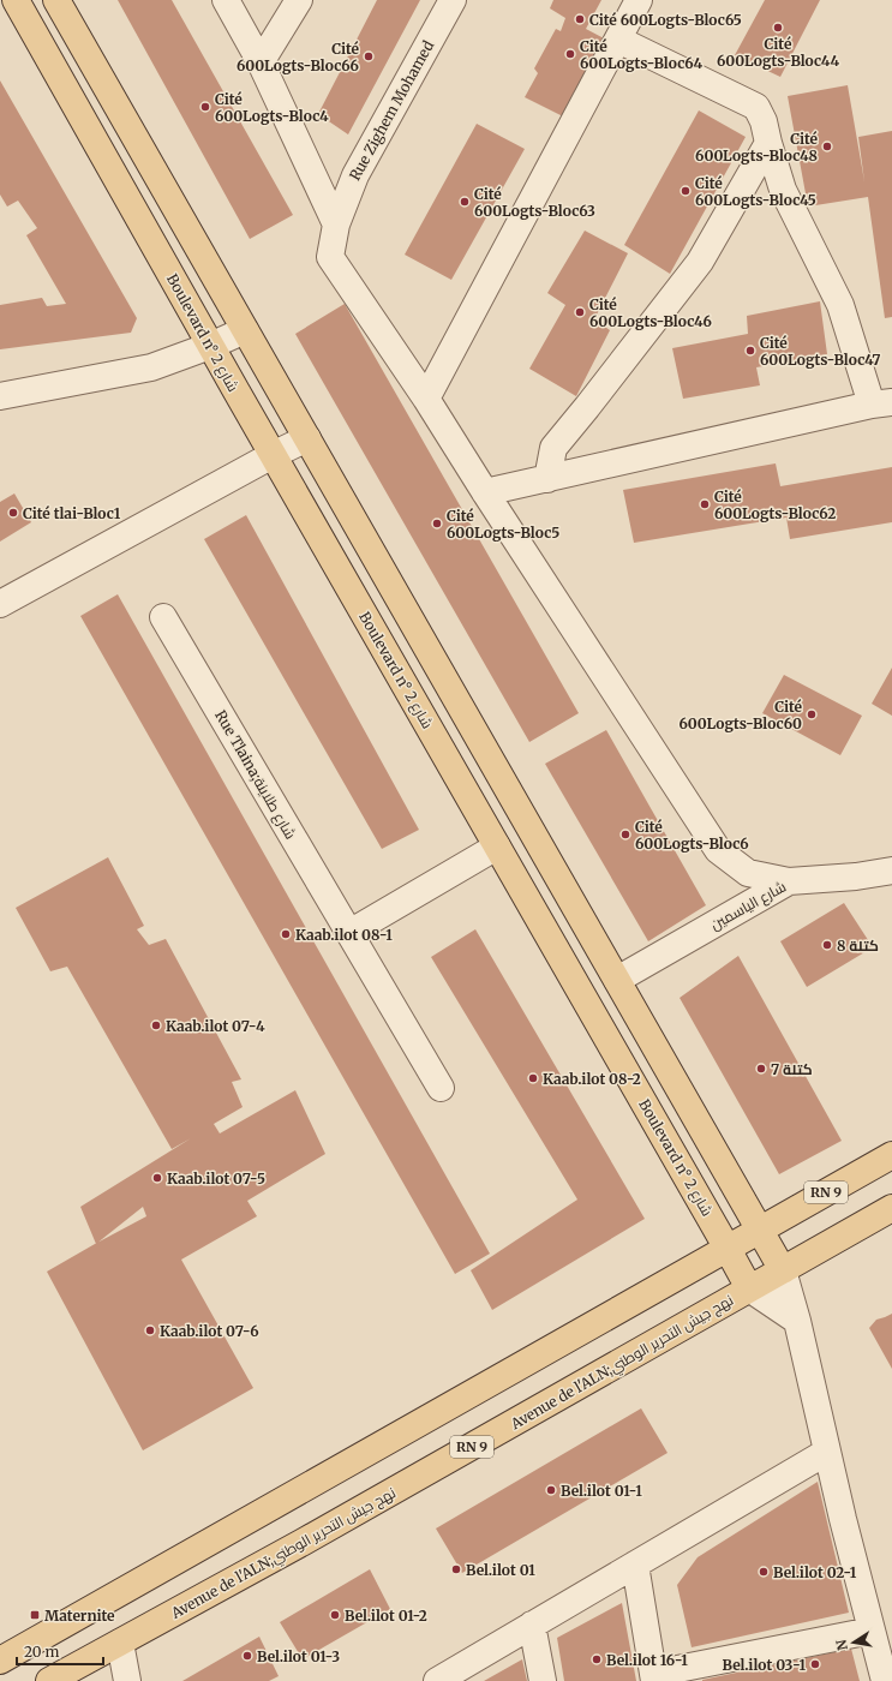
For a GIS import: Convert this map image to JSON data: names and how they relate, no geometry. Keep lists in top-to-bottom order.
{
  "streets": {
    "main road": ["Boulevard n° شارع 2", "RN 9", "Avenue de l'ALN;نهج جيش التحرير الوطني"],
    "street": ["Rue Zighem Mohamed", "Rue Tlaina;شارع طلاينة", "شارع الياسمين"]
  },
  "crossings": [
    ["Rue Zighem Mohamed", "شارع الياسمين"],
    ["Boulevard n° شارع 2", "Avenue de l'ALN;نهج جيش التحرير الوطني"]
  ],
  "places": {
    "other": [
      "Cité 600Logts-Bloc65",
      "Cité 600Logts-Bloc44",
      "Cité 600Logts-Bloc64",
      "Cité 600Logts-Bloc66",
      "Cité 600Logts-Bloc4",
      "Cité 600Logts-Bloc48",
      "Cité 600Logts-Bloc45",
      "Cité 600Logts-Bloc63",
      "Cité 600Logts-Bloc46",
      "Cité 600Logts-Bloc47",
      "Cité 600Logts-Bloc62",
      "Cité tlai-Bloc1",
      "Cité 600Logts-Bloc5",
      "Cité 600Logts-Bloc60",
      "Cité 600Logts-Bloc6",
      "Kaab.ilot 08-1",
      "كتلة 8",
      "Kaab.ilot 07-4",
      "كتلة 7",
      "Kaab.ilot 08-2",
      "Kaab.ilot 07-5",
      "Kaab.ilot 07-6",
      "Bel.ilot 01-1",
      "Bel.ilot 01",
      "Bel.ilot 02-1",
      "Bel.ilot 01-2",
      "Bel.ilot 01-3",
      "Bel.ilot 16-1",
      "Bel.ilot 03-1"
    ],
    "transit": ["Maternite"]
  },
  "scale_bar": "20 m",
  "north": "left"
}
